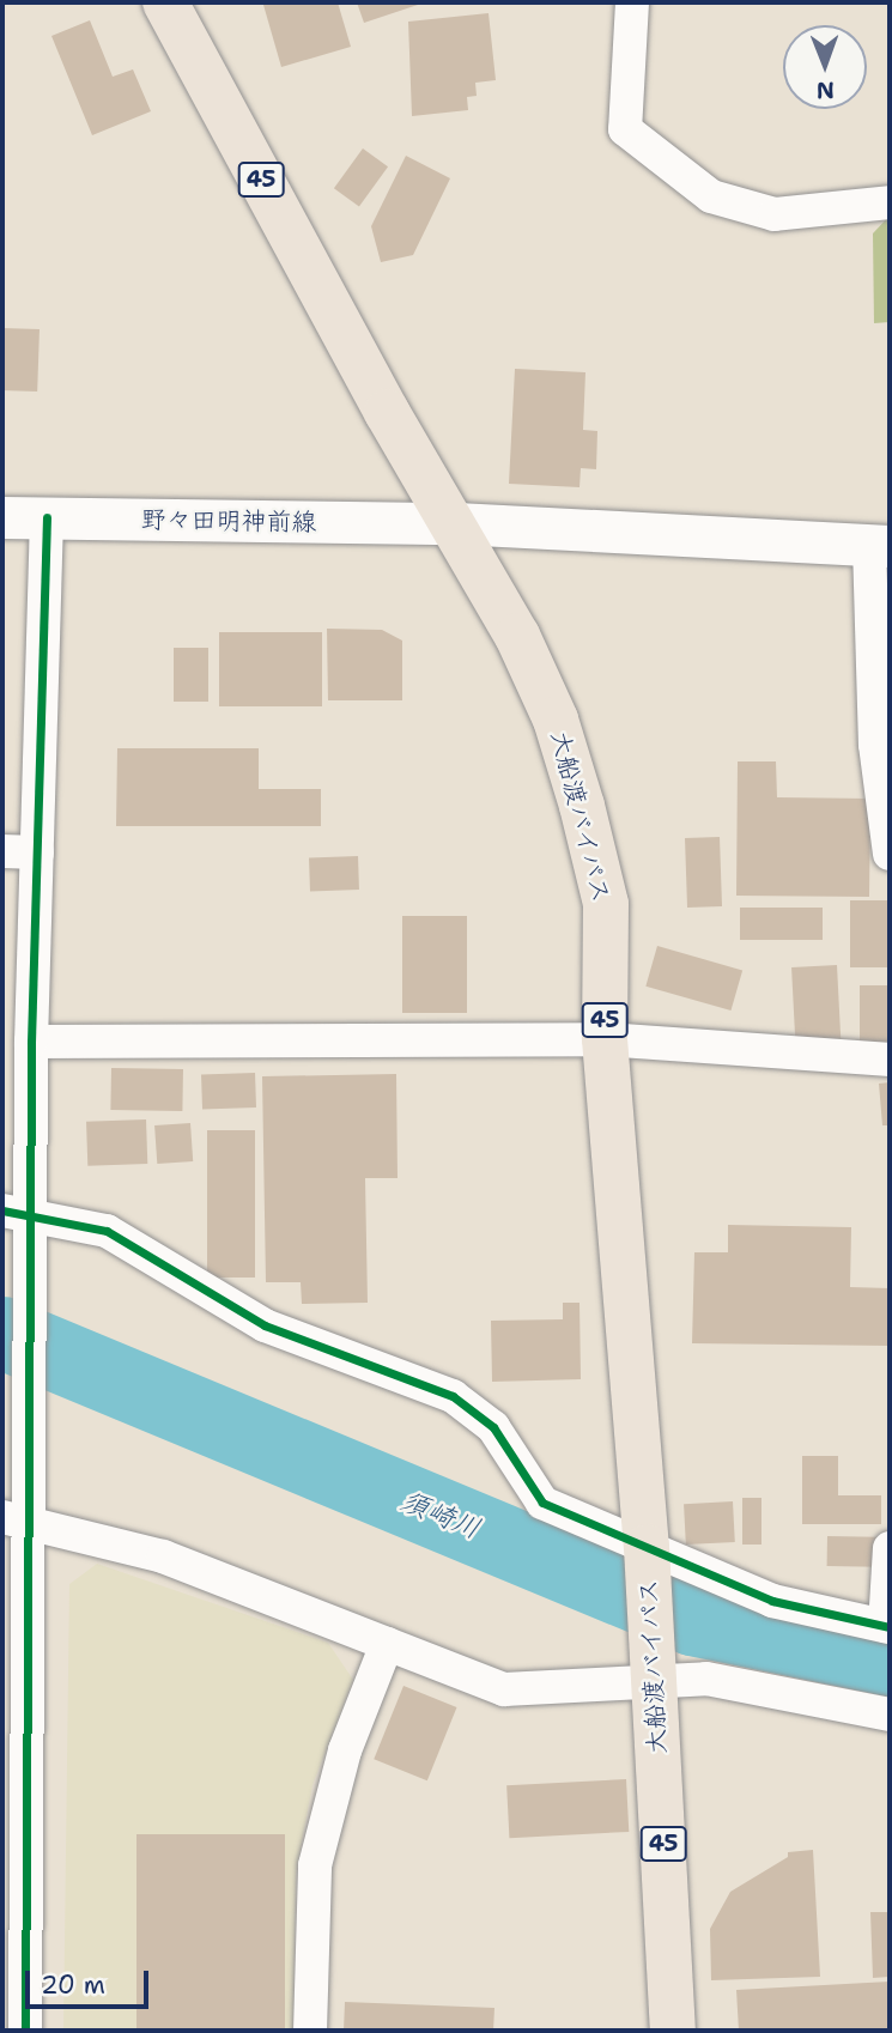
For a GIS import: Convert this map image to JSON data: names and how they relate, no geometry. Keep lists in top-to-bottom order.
{
  "streets": {
    "highway": ["45", "大船渡バイパス"],
    "street": ["野々田明神前線"]
  },
  "crossings": [
    ["野々田明神前線", "大船渡バイパス"]
  ],
  "water": ["須崎川"],
  "scale_bar": "20 m",
  "north": "bottom"
}
